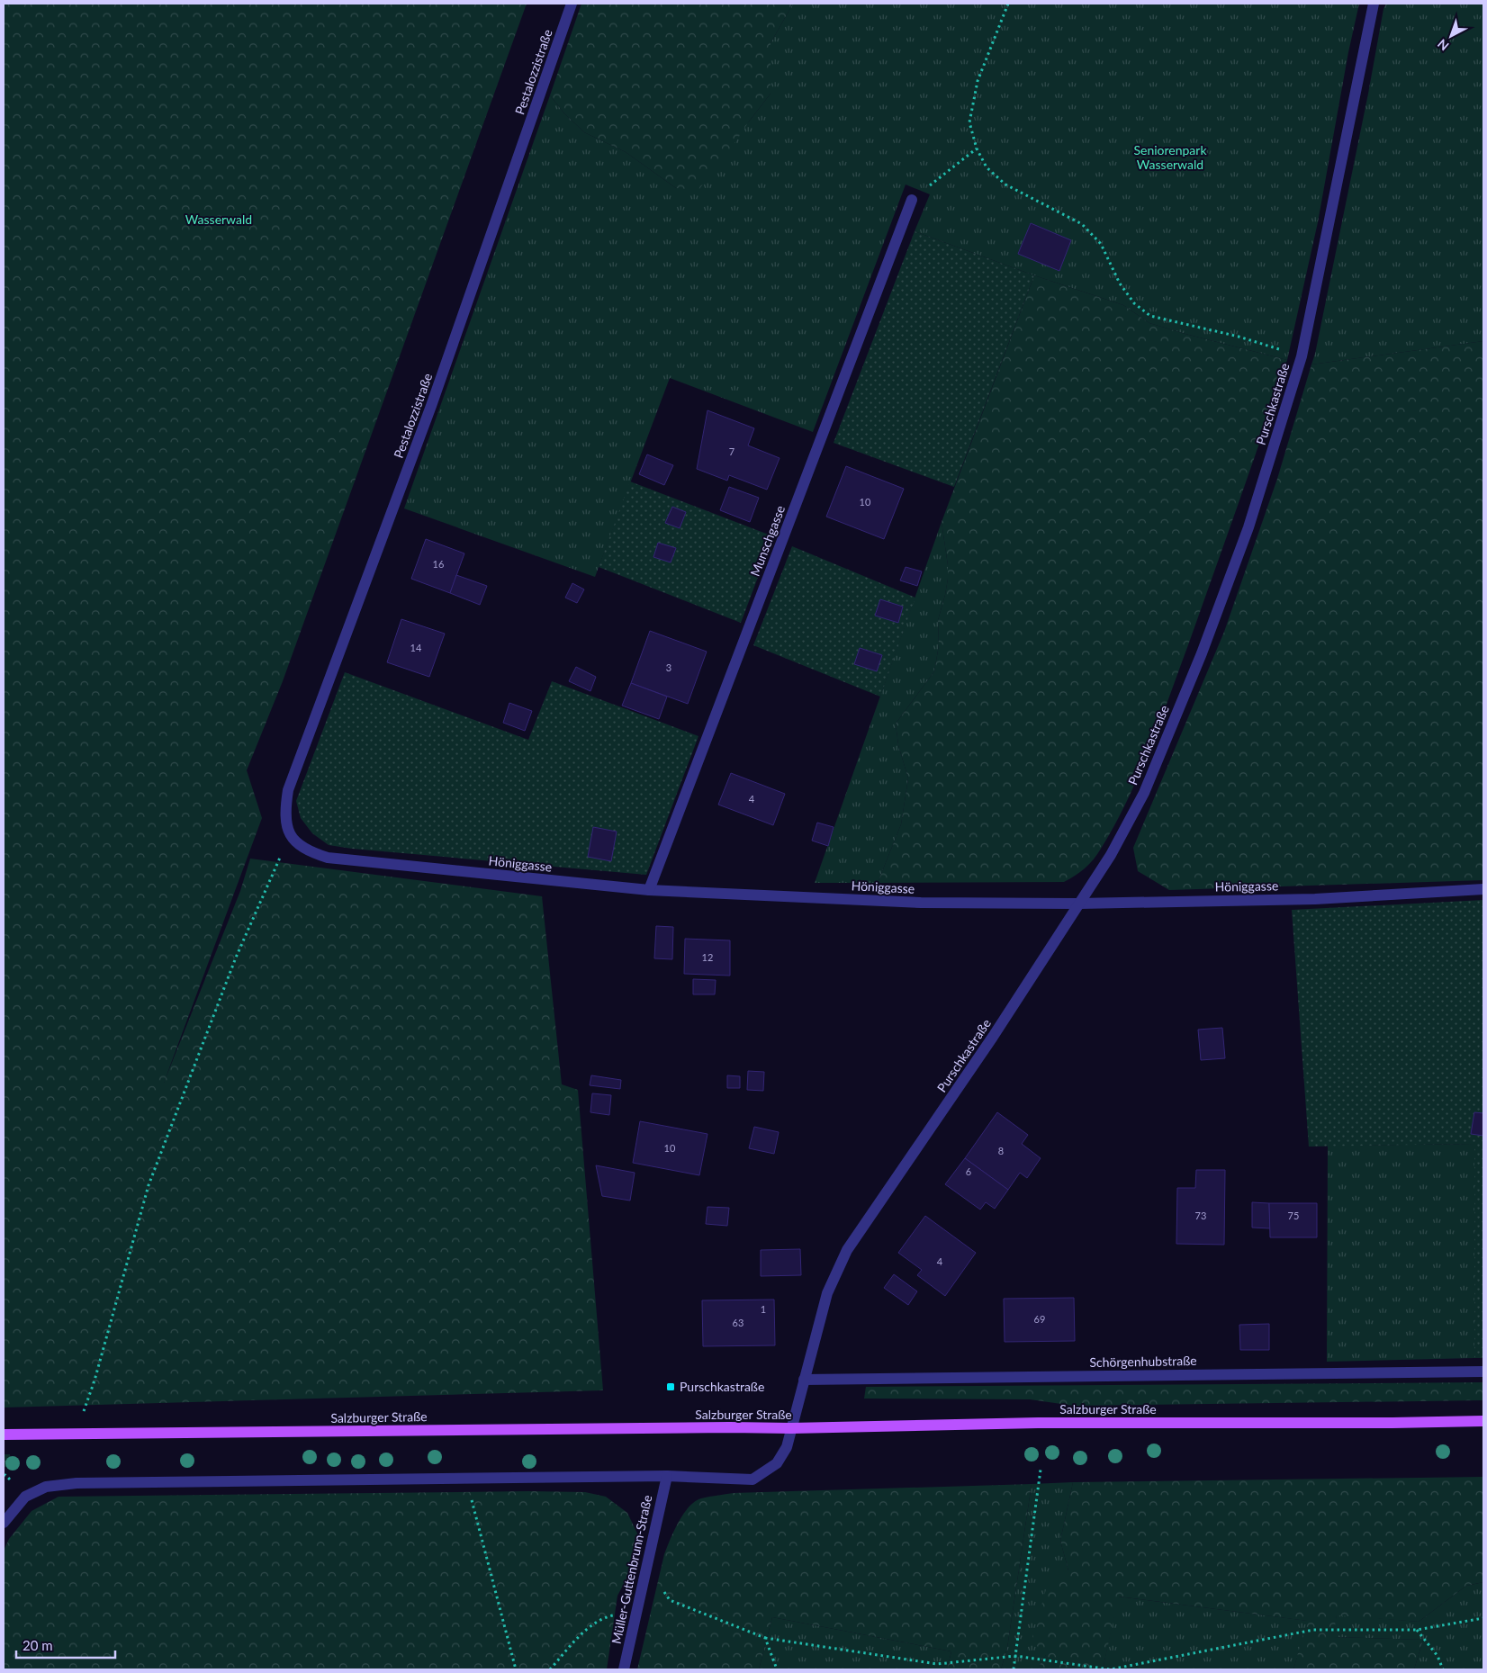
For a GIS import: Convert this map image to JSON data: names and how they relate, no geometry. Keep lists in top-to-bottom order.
{
  "streets": {
    "main road": ["Salzburger Straße"],
    "street": [
      "Pestalozzistraße",
      "Purschkastraße",
      "Munschgasse",
      "Höniggasse",
      "Schörgenhubstraße",
      "Müller-Guttenbrunn-Straße"
    ]
  },
  "crossings": [
    ["Pestalozzistraße", "Höniggasse"],
    ["Purschkastraße", "Höniggasse"],
    ["Purschkastraße", "Schörgenhubstraße"],
    ["Purschkastraße", "Salzburger Straße"],
    ["Purschkastraße", "Müller-Guttenbrunn-Straße"],
    ["Munschgasse", "Höniggasse"]
  ],
  "parks": ["Seniorenpark Wasserwald", "Wasserwald"],
  "places": {
    "transit": ["Purschkastraße"]
  },
  "house_numbers": [
    "7",
    "10",
    "16",
    "14",
    "3",
    "4",
    "12",
    "10",
    "8",
    "6",
    "73",
    "75",
    "4",
    "1",
    "69",
    "63"
  ],
  "scale_bar": "20 m",
  "north": "bottom left"
}
